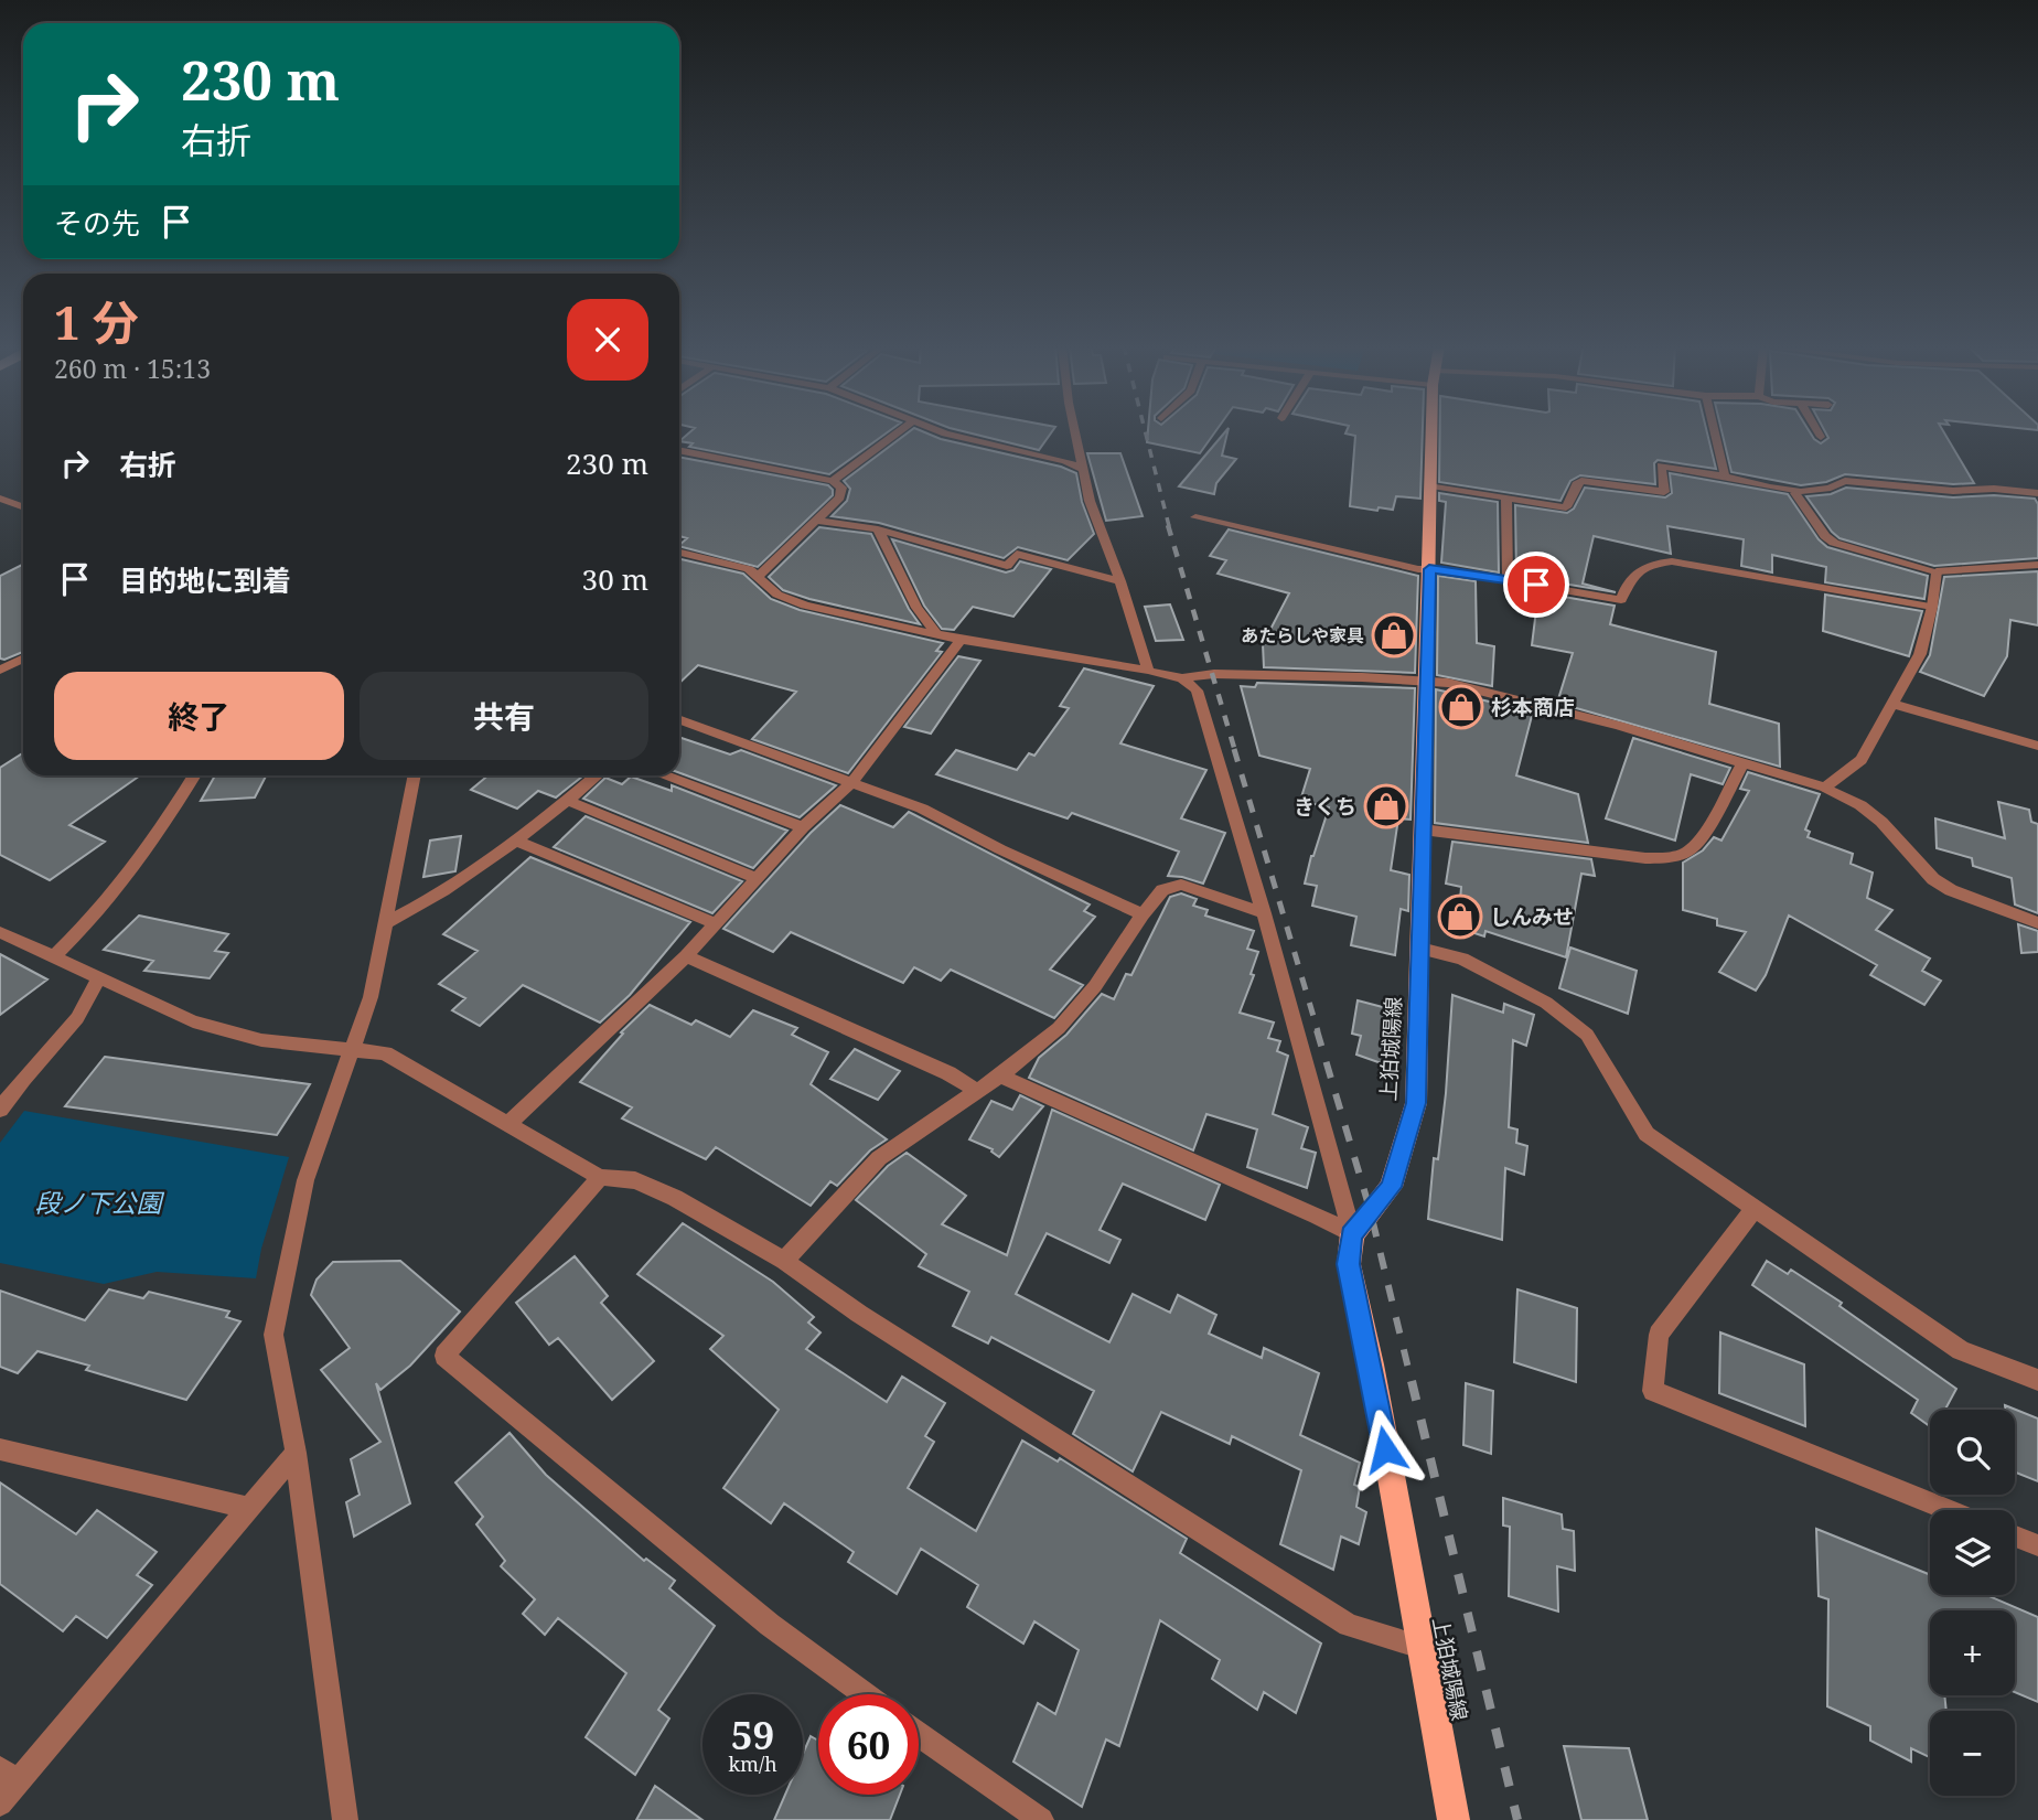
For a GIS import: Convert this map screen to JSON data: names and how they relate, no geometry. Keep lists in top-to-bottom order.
{
  "streets": {
    "main road": ["上狛城陽線"]
  },
  "parks": ["段ノ下公園"],
  "places": {
    "shop": [
      "あたらしや家具",
      "杉本商店",
      "きくち",
      "しんみせ"
    ]
  },
  "page": {
    "turn": ["230 m", "右折"],
    "then": "その先",
    "heading": ["1 分", "260 m · 15:13"],
    "list": [
      {
        "name": "右折",
        "value": "230 m"
      },
      {
        "name": "目的地に到着",
        "value": "30 m"
      }
    ],
    "buttons": ["終了", "共有"],
    "map_buttons": ["+", "−"],
    "speed": "59 km/h",
    "limit": "60"
  }
}
